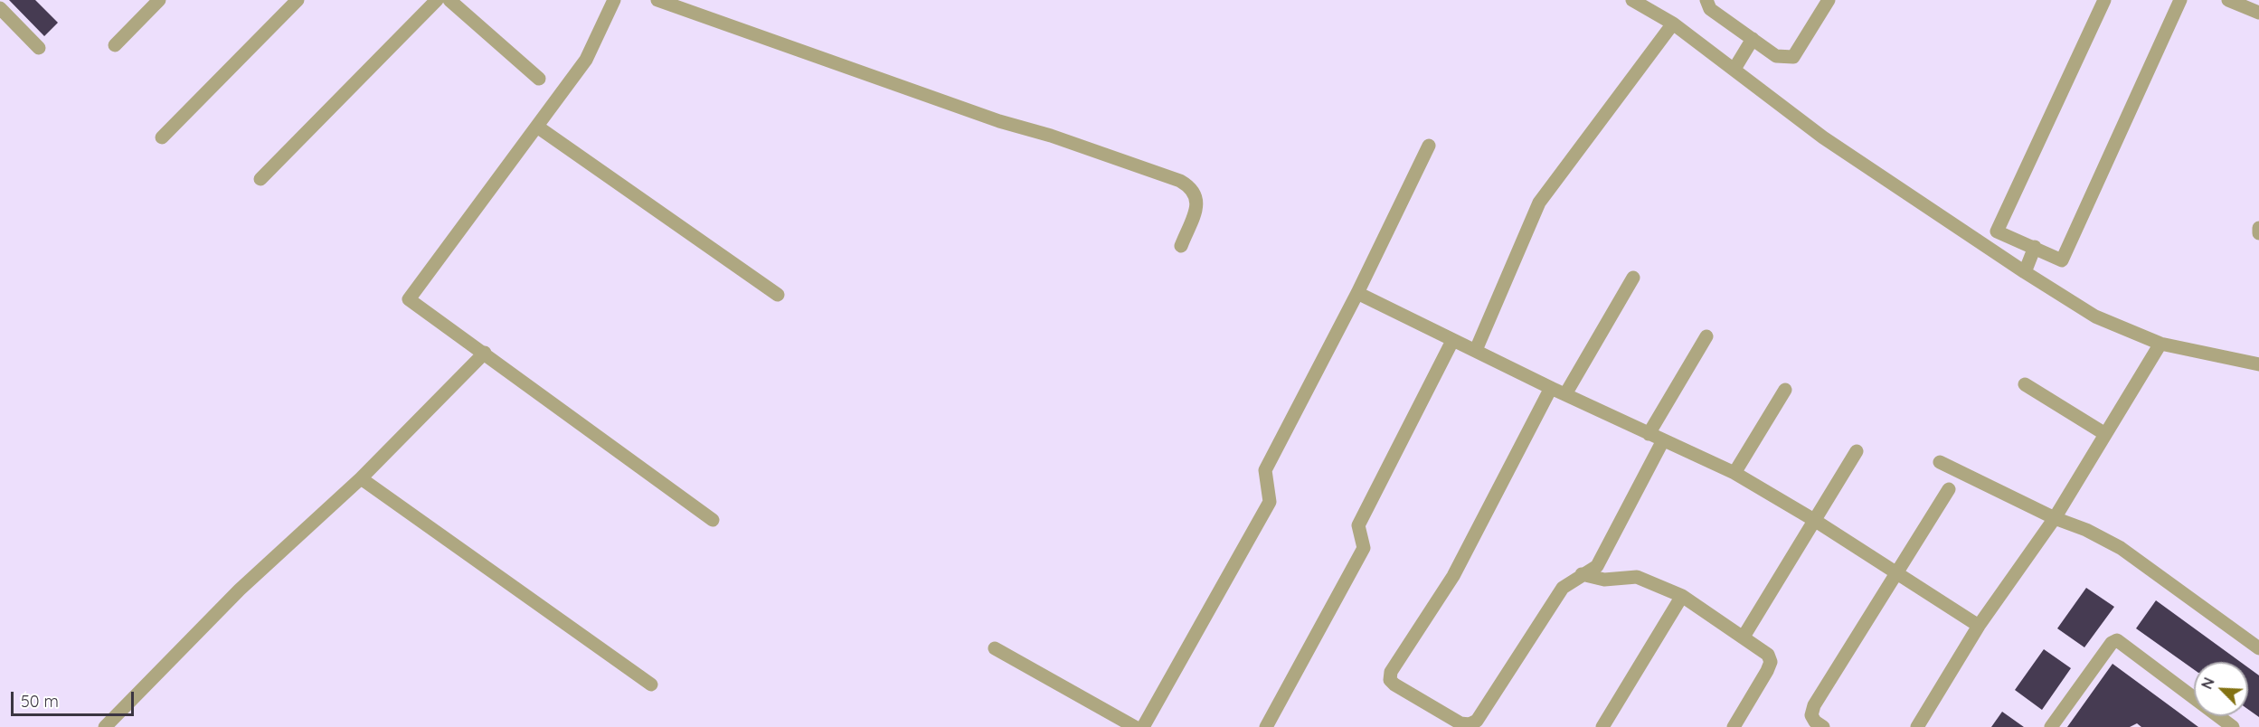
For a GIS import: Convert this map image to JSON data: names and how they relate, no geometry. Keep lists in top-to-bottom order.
{
  "scale_bar": "50 m",
  "north": "top left"
}
